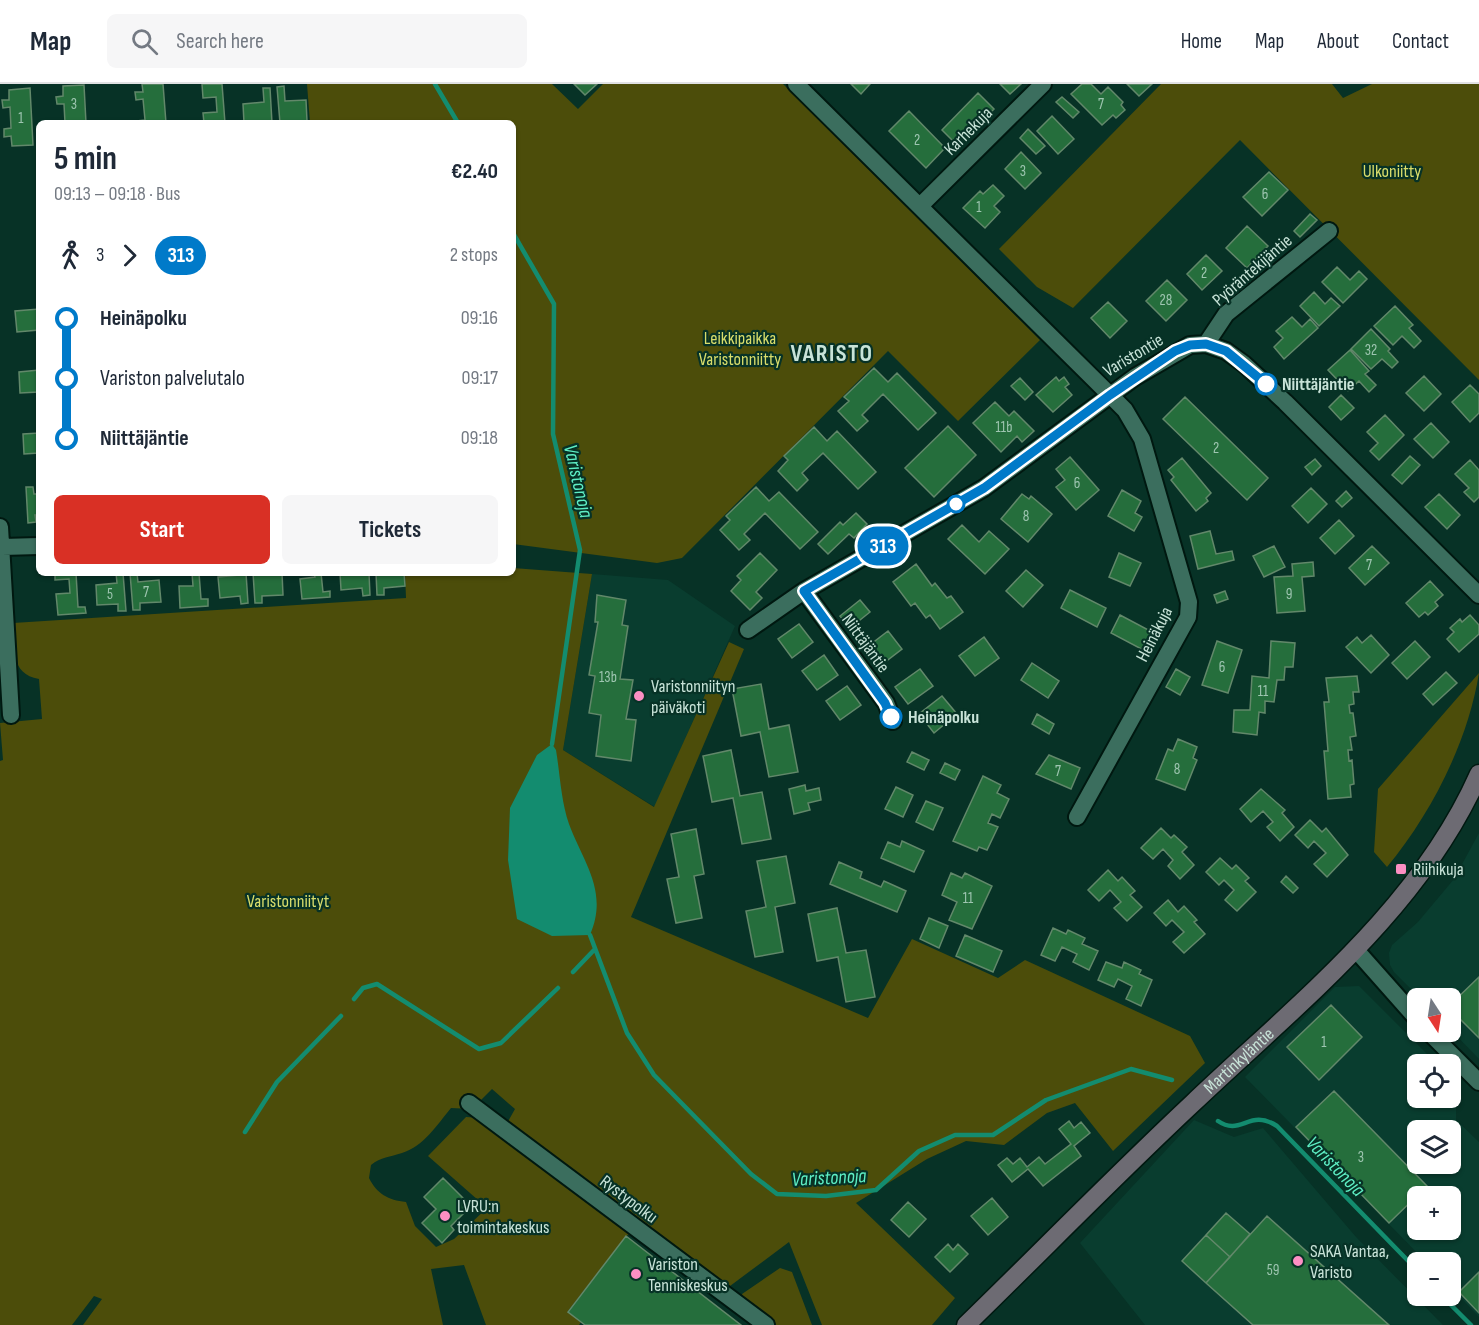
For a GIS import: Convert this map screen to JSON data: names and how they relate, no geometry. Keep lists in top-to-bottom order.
{
  "streets": {
    "main road": ["Martinkyläntie"],
    "street": [
      "Karhekuja",
      "Pyöräntekijäntie",
      "Varistontie",
      "Heinäkuja",
      "Niittäjäntie",
      "Rystypolku"
    ]
  },
  "crossings": [
    ["Karhekuja", "Varistontie"],
    ["Pyöräntekijäntie", "Varistontie"],
    ["Varistontie", "Heinäkuja"]
  ],
  "districts": ["VARISTO"],
  "water": ["Varistonoja"],
  "parks": ["Ulkoniitty", "Leikkipaikka Varistonniitty", "Varistonniityt"],
  "places": {
    "other": [
      "Niittäjäntie",
      "Varistonniityn päiväkoti",
      "Heinäpolku",
      "LVRU:n toimintakeskus",
      "SAKA Vantaa, Varisto",
      "Variston Tenniskeskus"
    ],
    "transit": ["Riihikuja"]
  },
  "lines": ["bus line 313"],
  "house_numbers": [
    "3",
    "7",
    "1",
    "2",
    "3",
    "6",
    "1",
    "2",
    "28",
    "32",
    "11b",
    "2",
    "6",
    "8",
    "7",
    "7",
    "5",
    "9",
    "6",
    "13b",
    "11",
    "8",
    "7",
    "11",
    "1",
    "3",
    "59"
  ],
  "north": "bottom",
  "page": {
    "header": "Map",
    "search": "Search here",
    "nav": [
      "Home",
      "Map",
      "About",
      "Contact"
    ],
    "on_map": "313",
    "heading": ["5 min", "09:13 – 09:18 · Bus", "€2.40"],
    "legs": ["3", "313", "2 stops"],
    "list": [
      {
        "name": "Heinäpolku",
        "value": "09:16"
      },
      {
        "name": "Variston palvelutalo",
        "value": "09:17"
      },
      {
        "name": "Niittäjäntie",
        "value": "09:18"
      }
    ],
    "buttons": ["Start", "Tickets"],
    "map_buttons": ["+", "−"]
  }
}
